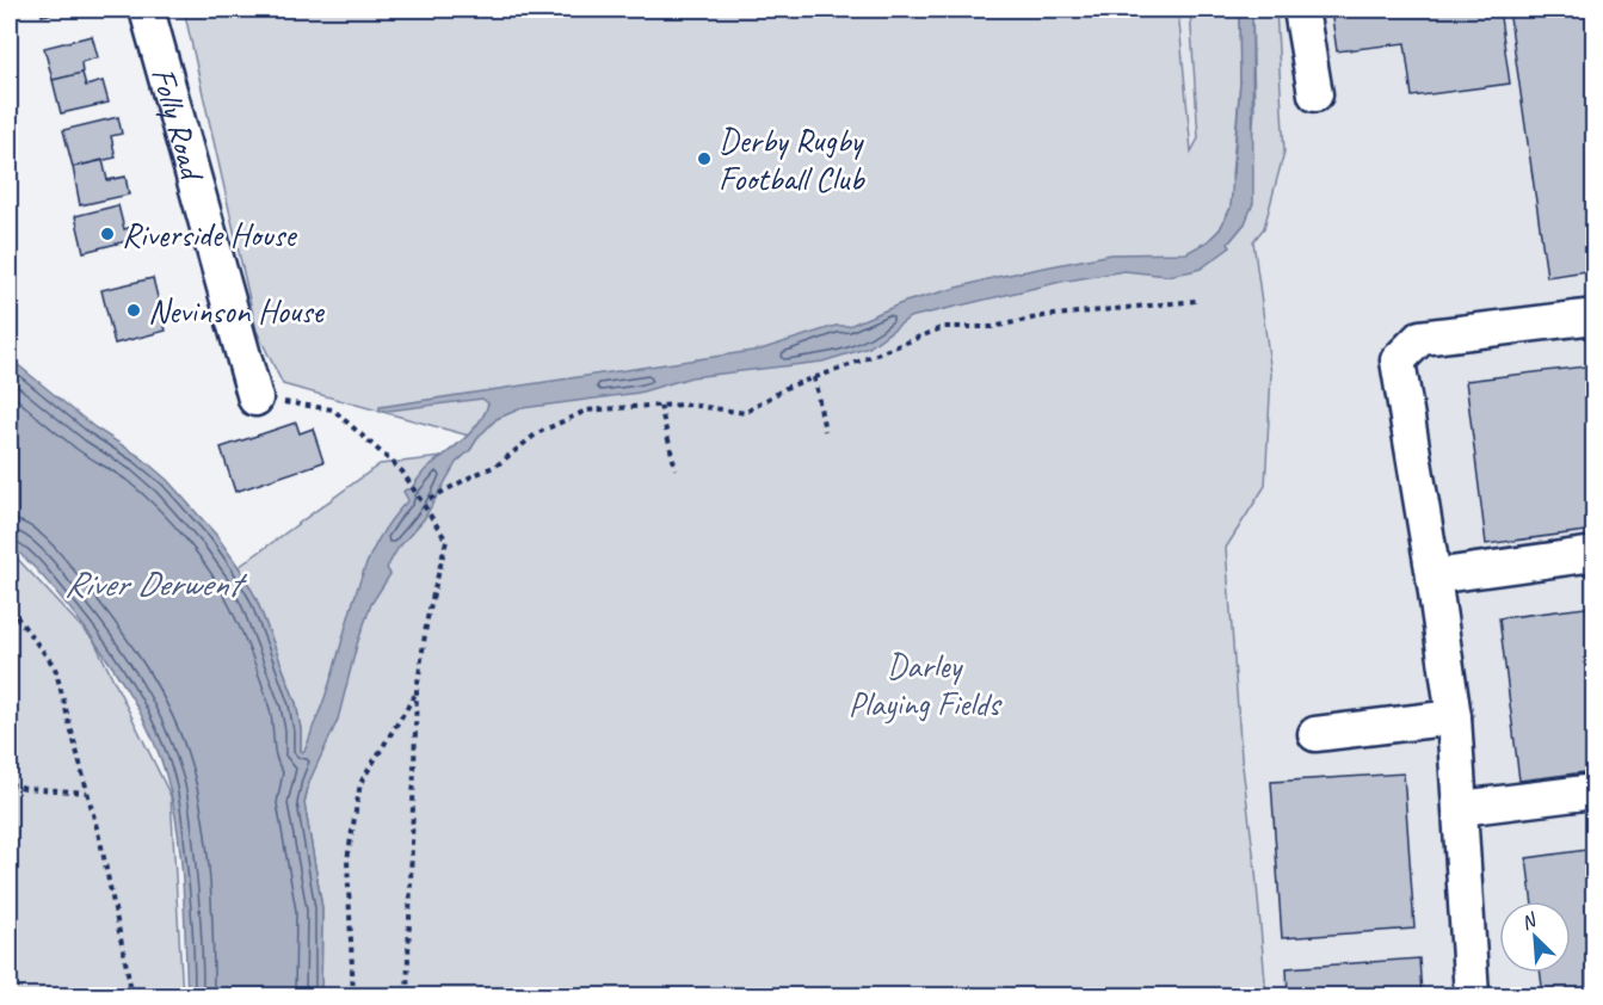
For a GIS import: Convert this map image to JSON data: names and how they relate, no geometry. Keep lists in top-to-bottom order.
{
  "streets": {
    "street": ["Folly Road"]
  },
  "water": ["River Derwent"],
  "parks": ["Darley Playing Fields"],
  "places": ["Derby Rugby Football Club", "Riverside House", "Nevinson House"],
  "north": "top left"
}
